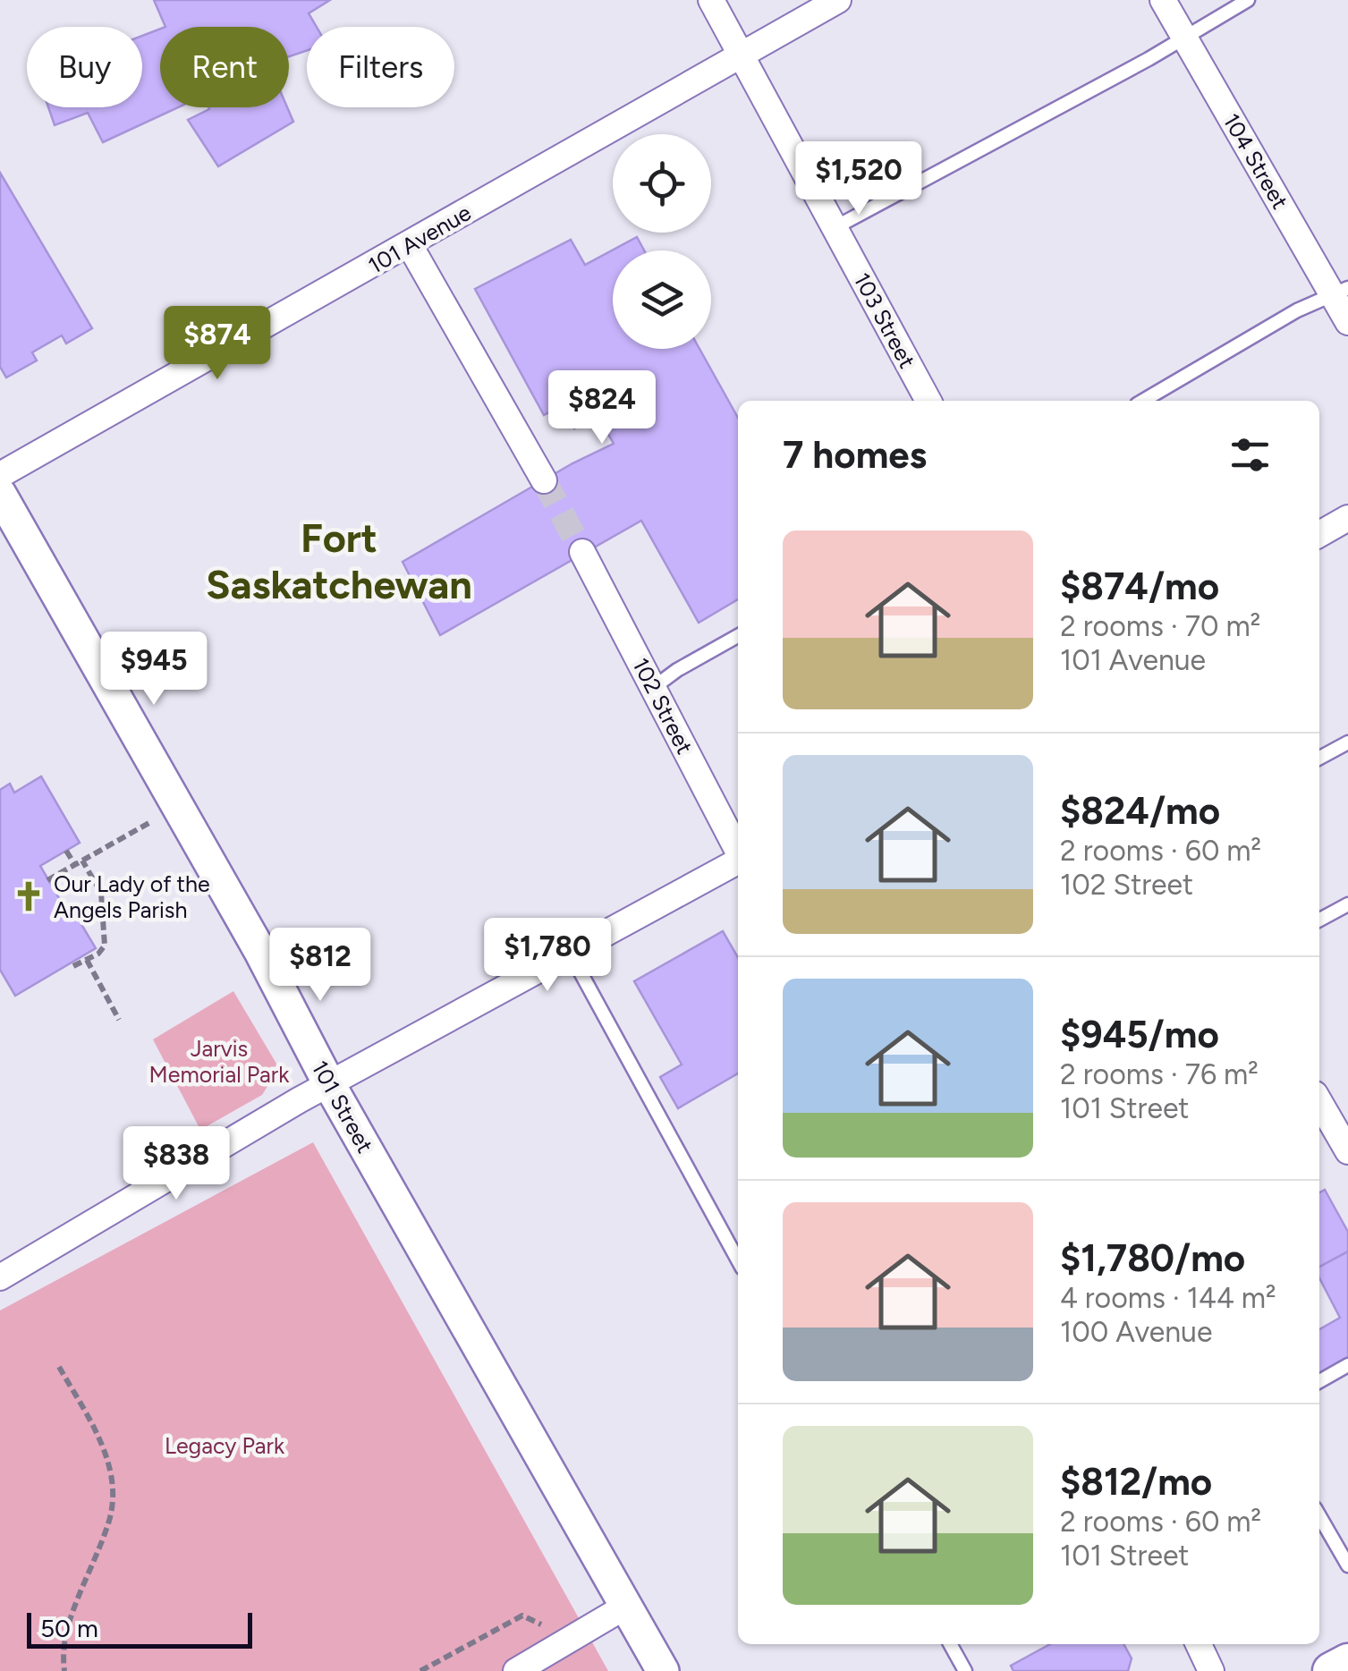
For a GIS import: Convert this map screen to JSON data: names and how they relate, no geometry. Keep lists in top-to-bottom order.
{
  "streets": {
    "street": [
      "104 Street",
      "101 Avenue",
      "103 Street",
      "102 Street",
      "101 Street"
    ]
  },
  "crossings": [
    ["101 Avenue", "103 Street"]
  ],
  "districts": ["Fort Saskatchewan"],
  "parks": ["Jarvis Memorial Park", "Legacy Park"],
  "places": {
    "church": ["Our Lady of the Angels Parish"]
  },
  "scale_bar": "50 m",
  "page": {
    "chip": ["Buy", "Rent", "Filters"],
    "price": [
      "$1,520",
      "$874",
      "$824",
      "$945",
      "$1,780",
      "$812",
      "$838"
    ],
    "heading": "7 homes",
    "list": [
      {
        "name": "$874/mo",
        "note": "2 rooms · 70 m² · 101 Avenue"
      },
      {
        "name": "$824/mo",
        "note": "2 rooms · 60 m² · 102 Street"
      },
      {
        "name": "$945/mo",
        "note": "2 rooms · 76 m² · 101 Street"
      },
      {
        "name": "$1,780/mo",
        "note": "4 rooms · 144 m² · 100 Avenue"
      },
      {
        "name": "$812/mo",
        "note": "2 rooms · 60 m² · 101 Street"
      }
    ],
    "scale": "50 m"
  }
}
